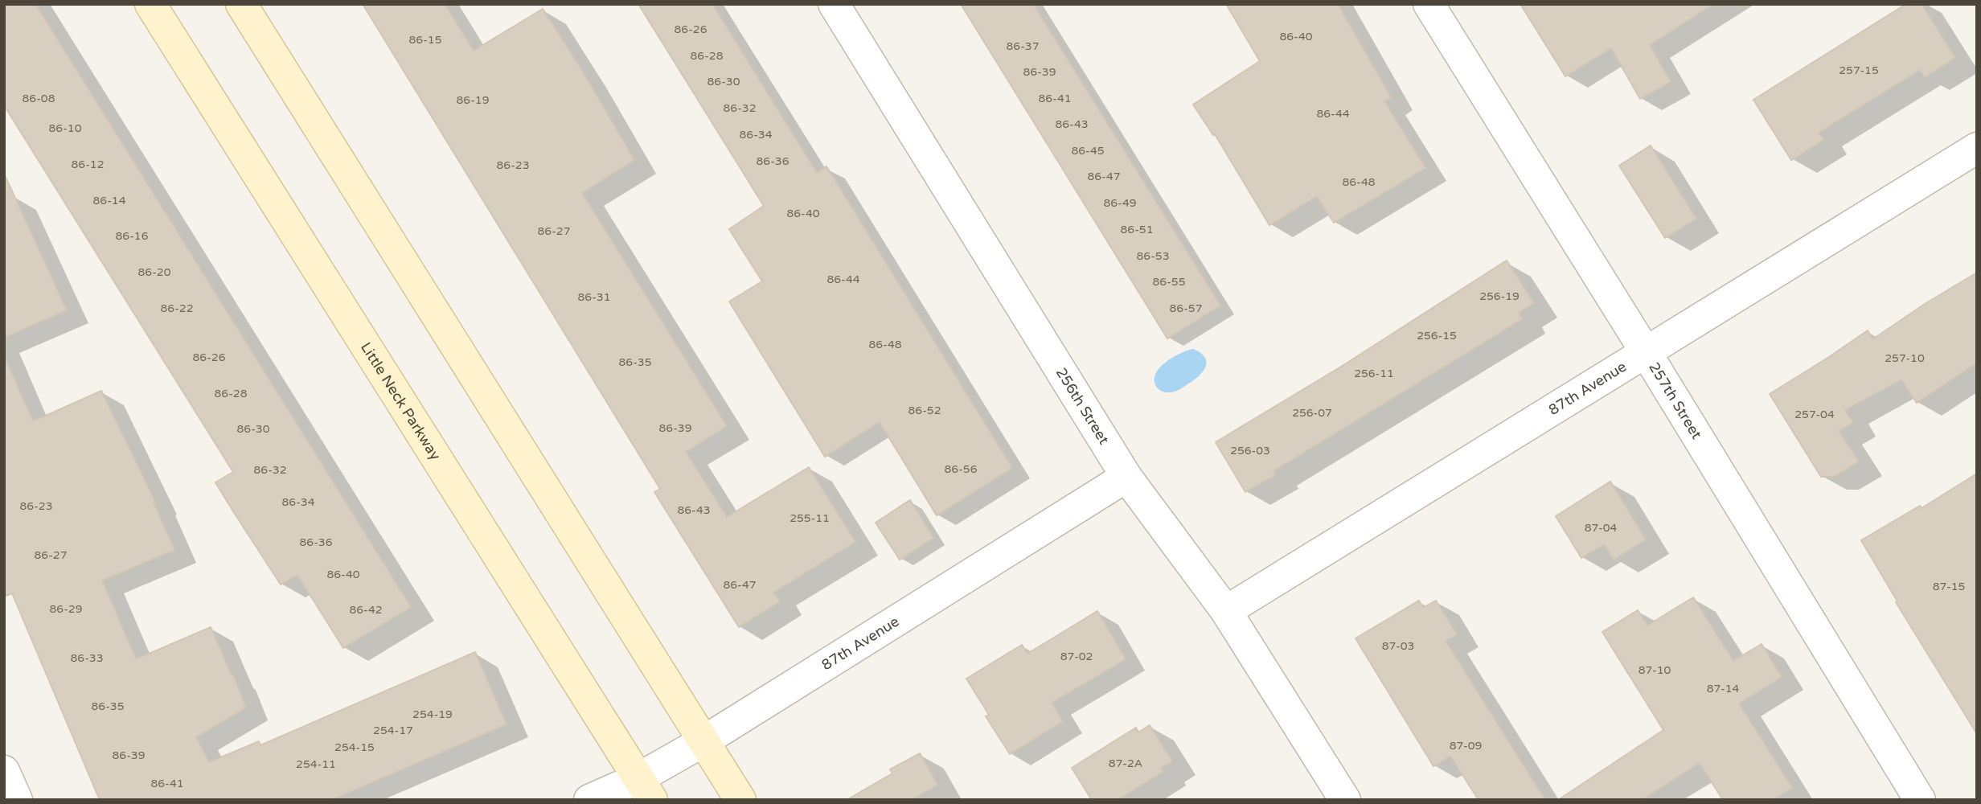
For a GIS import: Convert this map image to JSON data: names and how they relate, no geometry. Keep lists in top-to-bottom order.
{
  "streets": {
    "main road": ["Little Neck Parkway"],
    "street": ["87th Avenue", "257th Street", "256th Street"]
  },
  "crossings": [
    ["87th Avenue", "257th Street"],
    ["87th Avenue", "Little Neck Parkway"],
    ["87th Avenue", "256th Street"]
  ],
  "house_numbers": [
    "86-26",
    "86-40",
    "86-15",
    "86-37",
    "86-28",
    "257-15",
    "86-39",
    "86-30",
    "86-08",
    "86-41",
    "86-19",
    "86-32",
    "86-44",
    "86-43",
    "86-10",
    "86-34",
    "86-45",
    "86-36",
    "86-12",
    "86-23",
    "86-47",
    "86-48",
    "86-14",
    "86-49",
    "86-40",
    "86-51",
    "86-27",
    "86-16",
    "86-53",
    "86-20",
    "86-44",
    "86-55",
    "256-19",
    "86-31",
    "86-22",
    "86-57",
    "256-15",
    "86-48",
    "86-26",
    "257-10",
    "86-35",
    "256-11",
    "86-28",
    "86-52",
    "256-07",
    "257-04",
    "86-39",
    "86-30",
    "256-03",
    "86-56",
    "86-32",
    "86-34",
    "86-23",
    "86-43",
    "255-11",
    "87-04",
    "86-36",
    "86-27",
    "86-40",
    "86-47",
    "87-15",
    "86-29",
    "86-42",
    "87-03",
    "87-02",
    "86-33",
    "87-10",
    "87-14",
    "86-35",
    "254-19",
    "254-17",
    "87-09",
    "254-15",
    "86-39",
    "87-2A",
    "254-11",
    "86-41"
  ]
}
